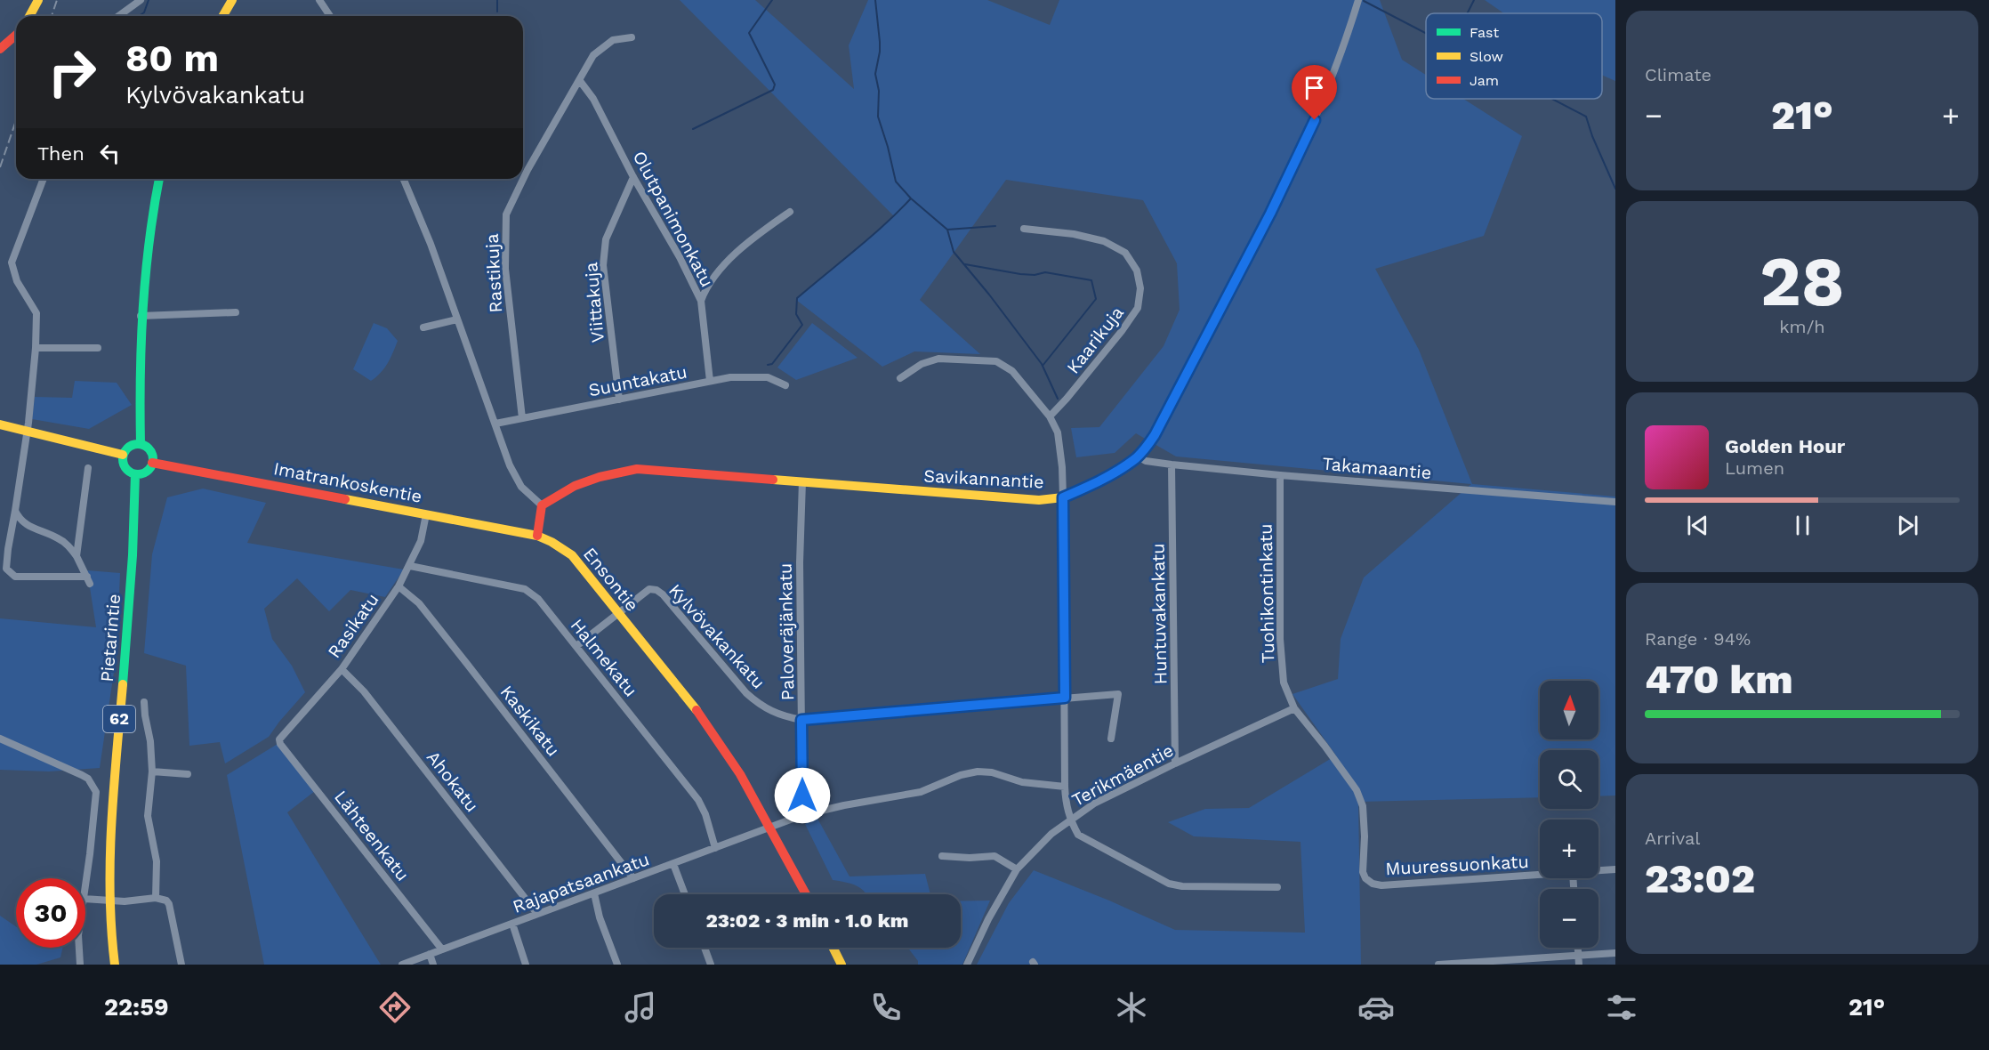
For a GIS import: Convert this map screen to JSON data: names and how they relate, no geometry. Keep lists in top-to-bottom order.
{
  "streets": {
    "street": [
      "Olutpanimonkatu",
      "Rastikuja",
      "Viittakuja",
      "Kaarikuja",
      "Suuntakatu",
      "Takamaantie",
      "Savikannantie",
      "Imatrankoskentie",
      "Ensontie",
      "Tuohikontinkatu",
      "Huntuvakankatu",
      "Rasikatu",
      "Paloveräjänkatu",
      "Kylvövakankatu",
      "Pietarintie",
      "Halmekatu",
      "62",
      "Kaskikatu",
      "Terikmäentie",
      "Ahokatu",
      "Lähteenkatu",
      "Muuressuonkatu",
      "Rajapatsaankatu"
    ]
  },
  "crossings": [
    ["Olutpanimonkatu", "Rastikuja"],
    ["Olutpanimonkatu", "Viittakuja"],
    ["Olutpanimonkatu", "Suuntakatu"],
    ["Rastikuja", "Suuntakatu"],
    ["Viittakuja", "Suuntakatu"],
    ["Takamaantie", "Savikannantie"],
    ["Takamaantie", "Tuohikontinkatu"],
    ["Takamaantie", "Huntuvakankatu"],
    ["Savikannantie", "Paloveräjänkatu"],
    ["Imatrankoskentie", "Ensontie"],
    ["Imatrankoskentie", "Rasikatu"],
    ["Imatrankoskentie", "Pietarintie"],
    ["Ensontie", "Kylvövakankatu"],
    ["Ensontie", "Rajapatsaankatu"],
    ["Tuohikontinkatu", "Terikmäentie"],
    ["Tuohikontinkatu", "Muuressuonkatu"],
    ["Huntuvakankatu", "Terikmäentie"],
    ["Rasikatu", "Halmekatu"],
    ["Rasikatu", "Kaskikatu"],
    ["Rasikatu", "Ahokatu"],
    ["Rasikatu", "Lähteenkatu"],
    ["Paloveräjänkatu", "Kylvövakankatu"],
    ["Paloveräjänkatu", "Rajapatsaankatu"],
    ["Kylvövakankatu", "Halmekatu"],
    ["Halmekatu", "Rajapatsaankatu"],
    ["Kaskikatu", "Rajapatsaankatu"],
    ["Ahokatu", "Rajapatsaankatu"],
    ["Lähteenkatu", "Rajapatsaankatu"]
  ],
  "legend": ["Fast", "Slow", "Jam"],
  "north": "top",
  "page": {
    "tile": [
      "Climate",
      ["28", "km/h"],
      ["Range · 94%", "470 km"],
      ["Arrival", "23:02"]
    ],
    "turn": ["80 m", "Kylvövakankatu"],
    "heat": ["−", "21°", "+"],
    "then": "Then",
    "song": ["Golden Hour", "Lumen"],
    "map_buttons": ["+", "−"],
    "limit": "30",
    "trip": "23:02 · 3 min · 1.0 km",
    "tabs": ["22:59", "21°"]
  }
}
